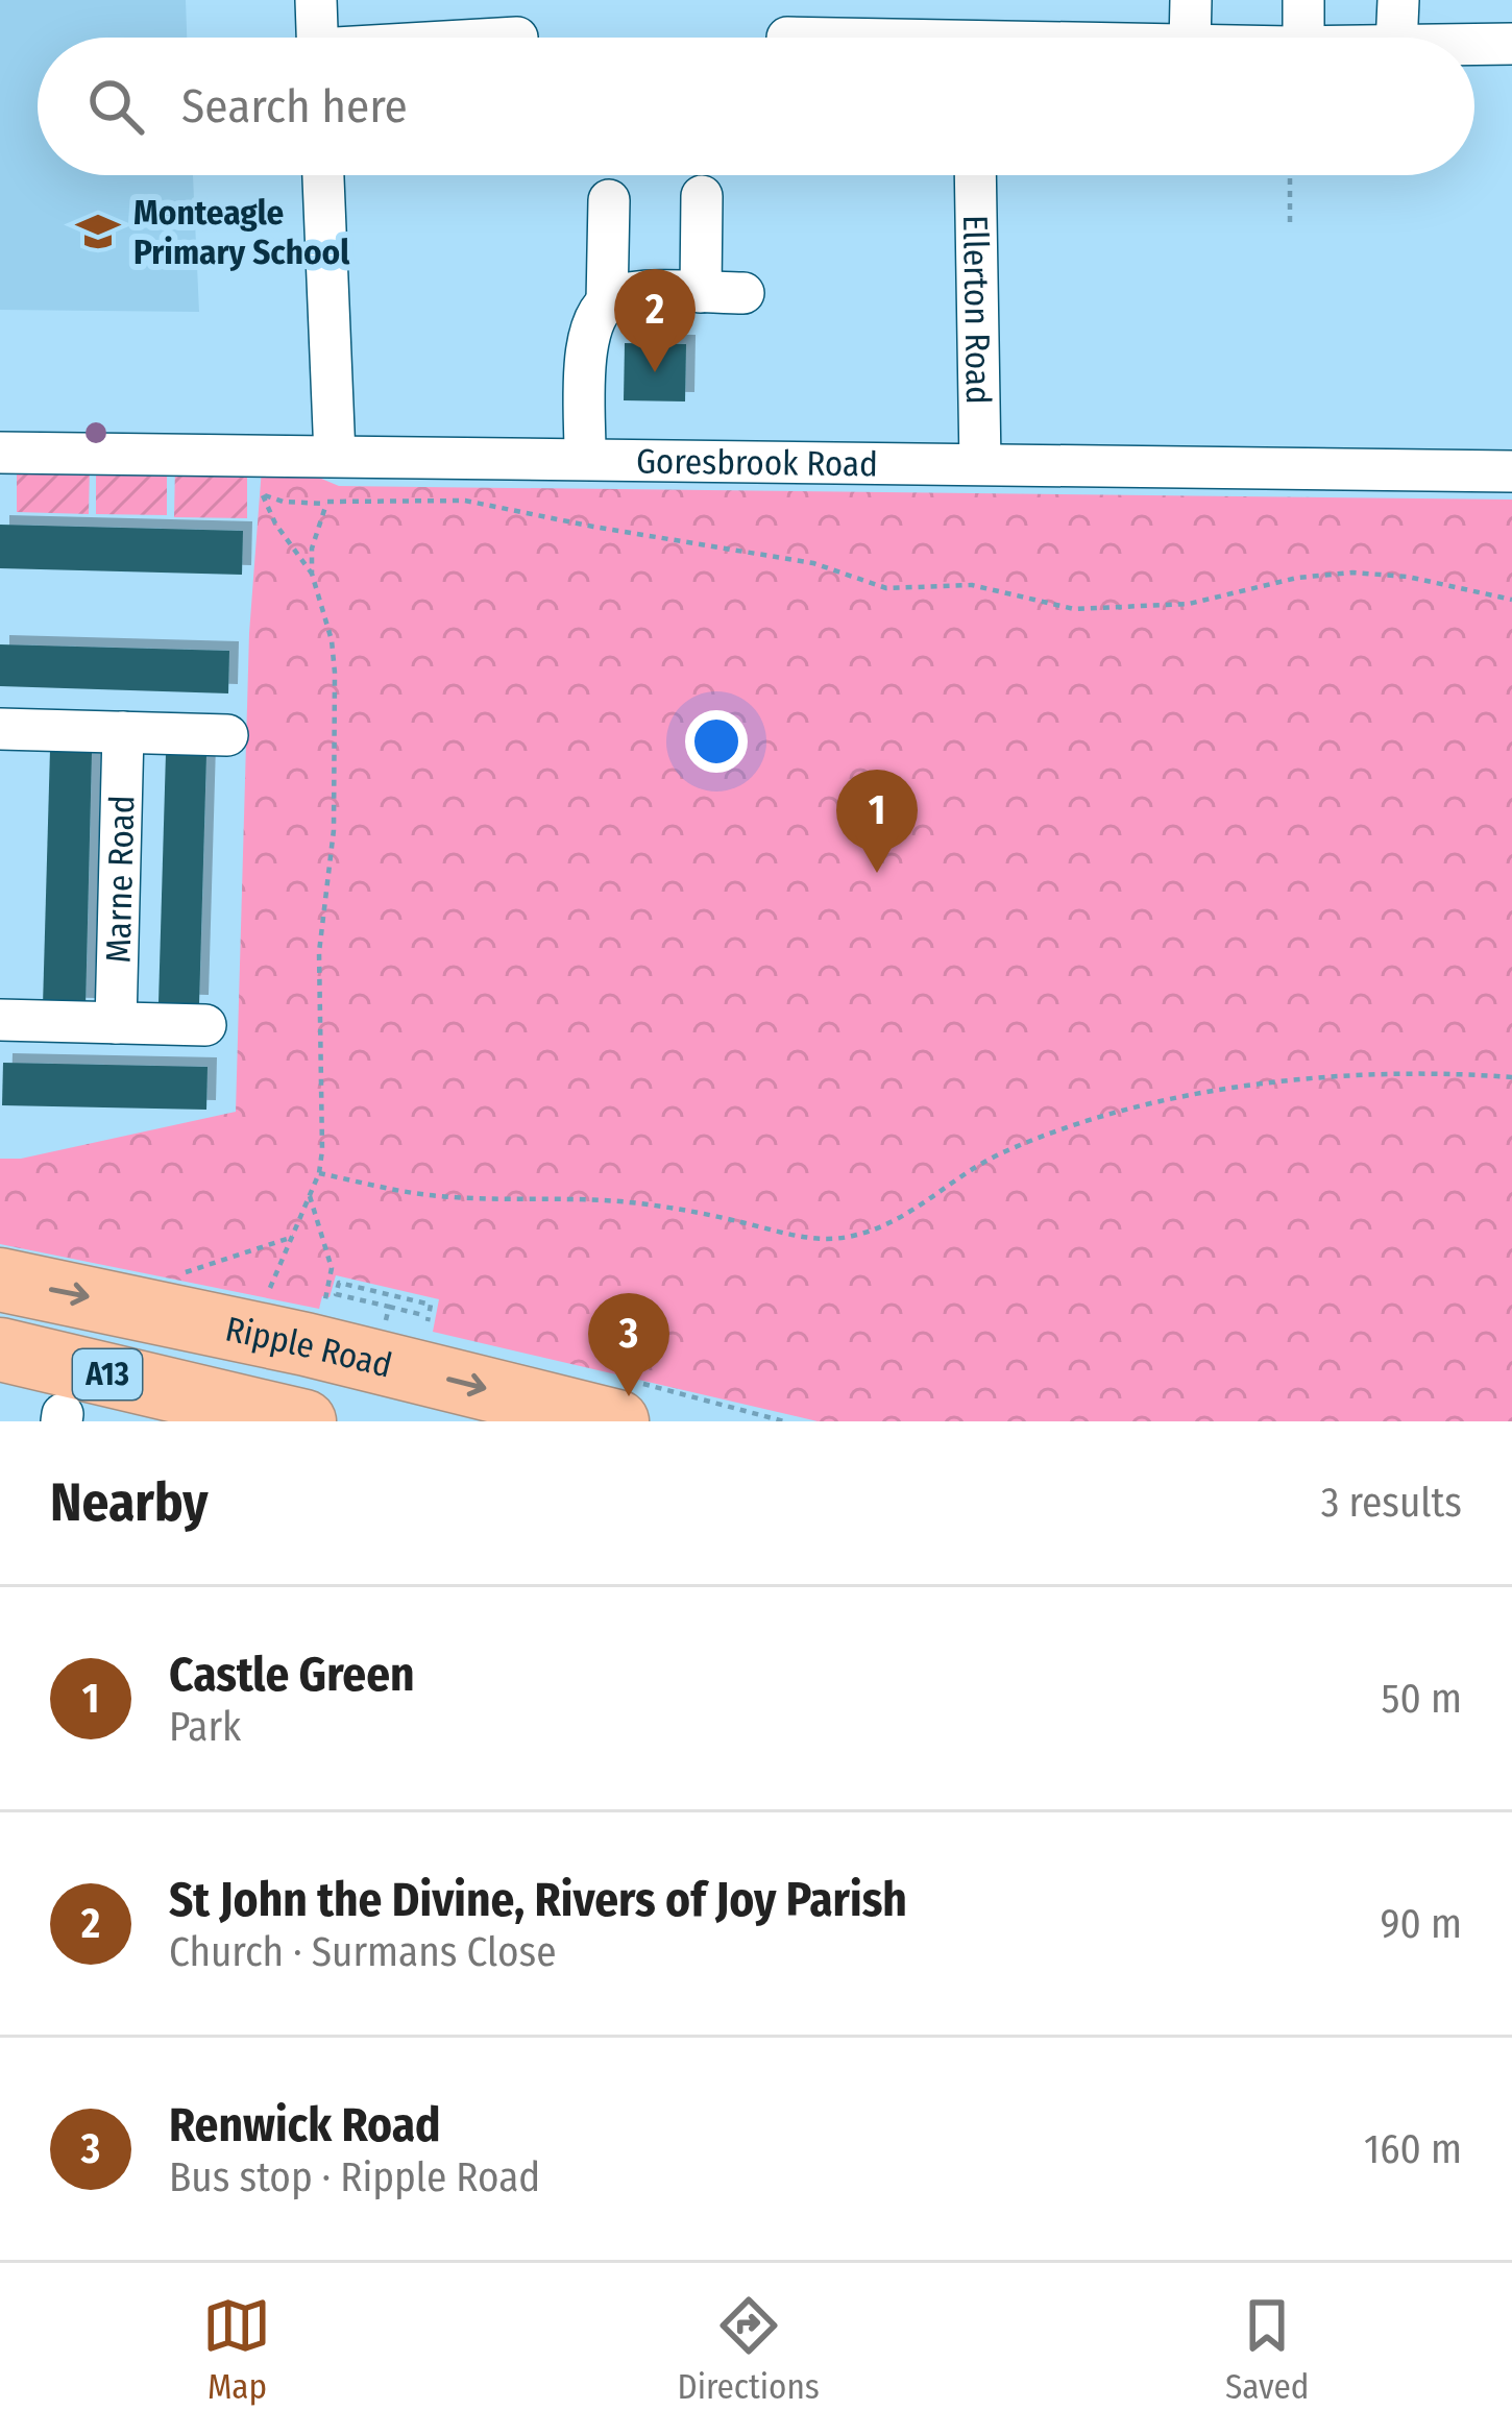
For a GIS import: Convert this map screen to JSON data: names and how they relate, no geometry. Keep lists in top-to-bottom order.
{
  "streets": {
    "highway": ["Ripple Road", "A13"],
    "street": ["Ellerton Road", "Goresbrook Road", "Marne Road"]
  },
  "crossings": [
    ["Ellerton Road", "Goresbrook Road"]
  ],
  "places": {
    "school or university": ["Monteagle Primary School"]
  },
  "page": {
    "search": "Search here",
    "pins": ["2", "1", "3"],
    "heading": ["Nearby", "3 results"],
    "list": [
      {
        "mark": "1",
        "name": "Castle Green",
        "note": "Park",
        "value": "50 m"
      },
      {
        "mark": "2",
        "name": "St John the Divine, Rivers of Joy Parish",
        "note": "Church · Surmans Close",
        "value": "90 m"
      },
      {
        "mark": "3",
        "name": "Renwick Road",
        "note": "Bus stop · Ripple Road",
        "value": "160 m"
      }
    ],
    "nav": ["Map", "Directions", "Saved"]
  }
}
